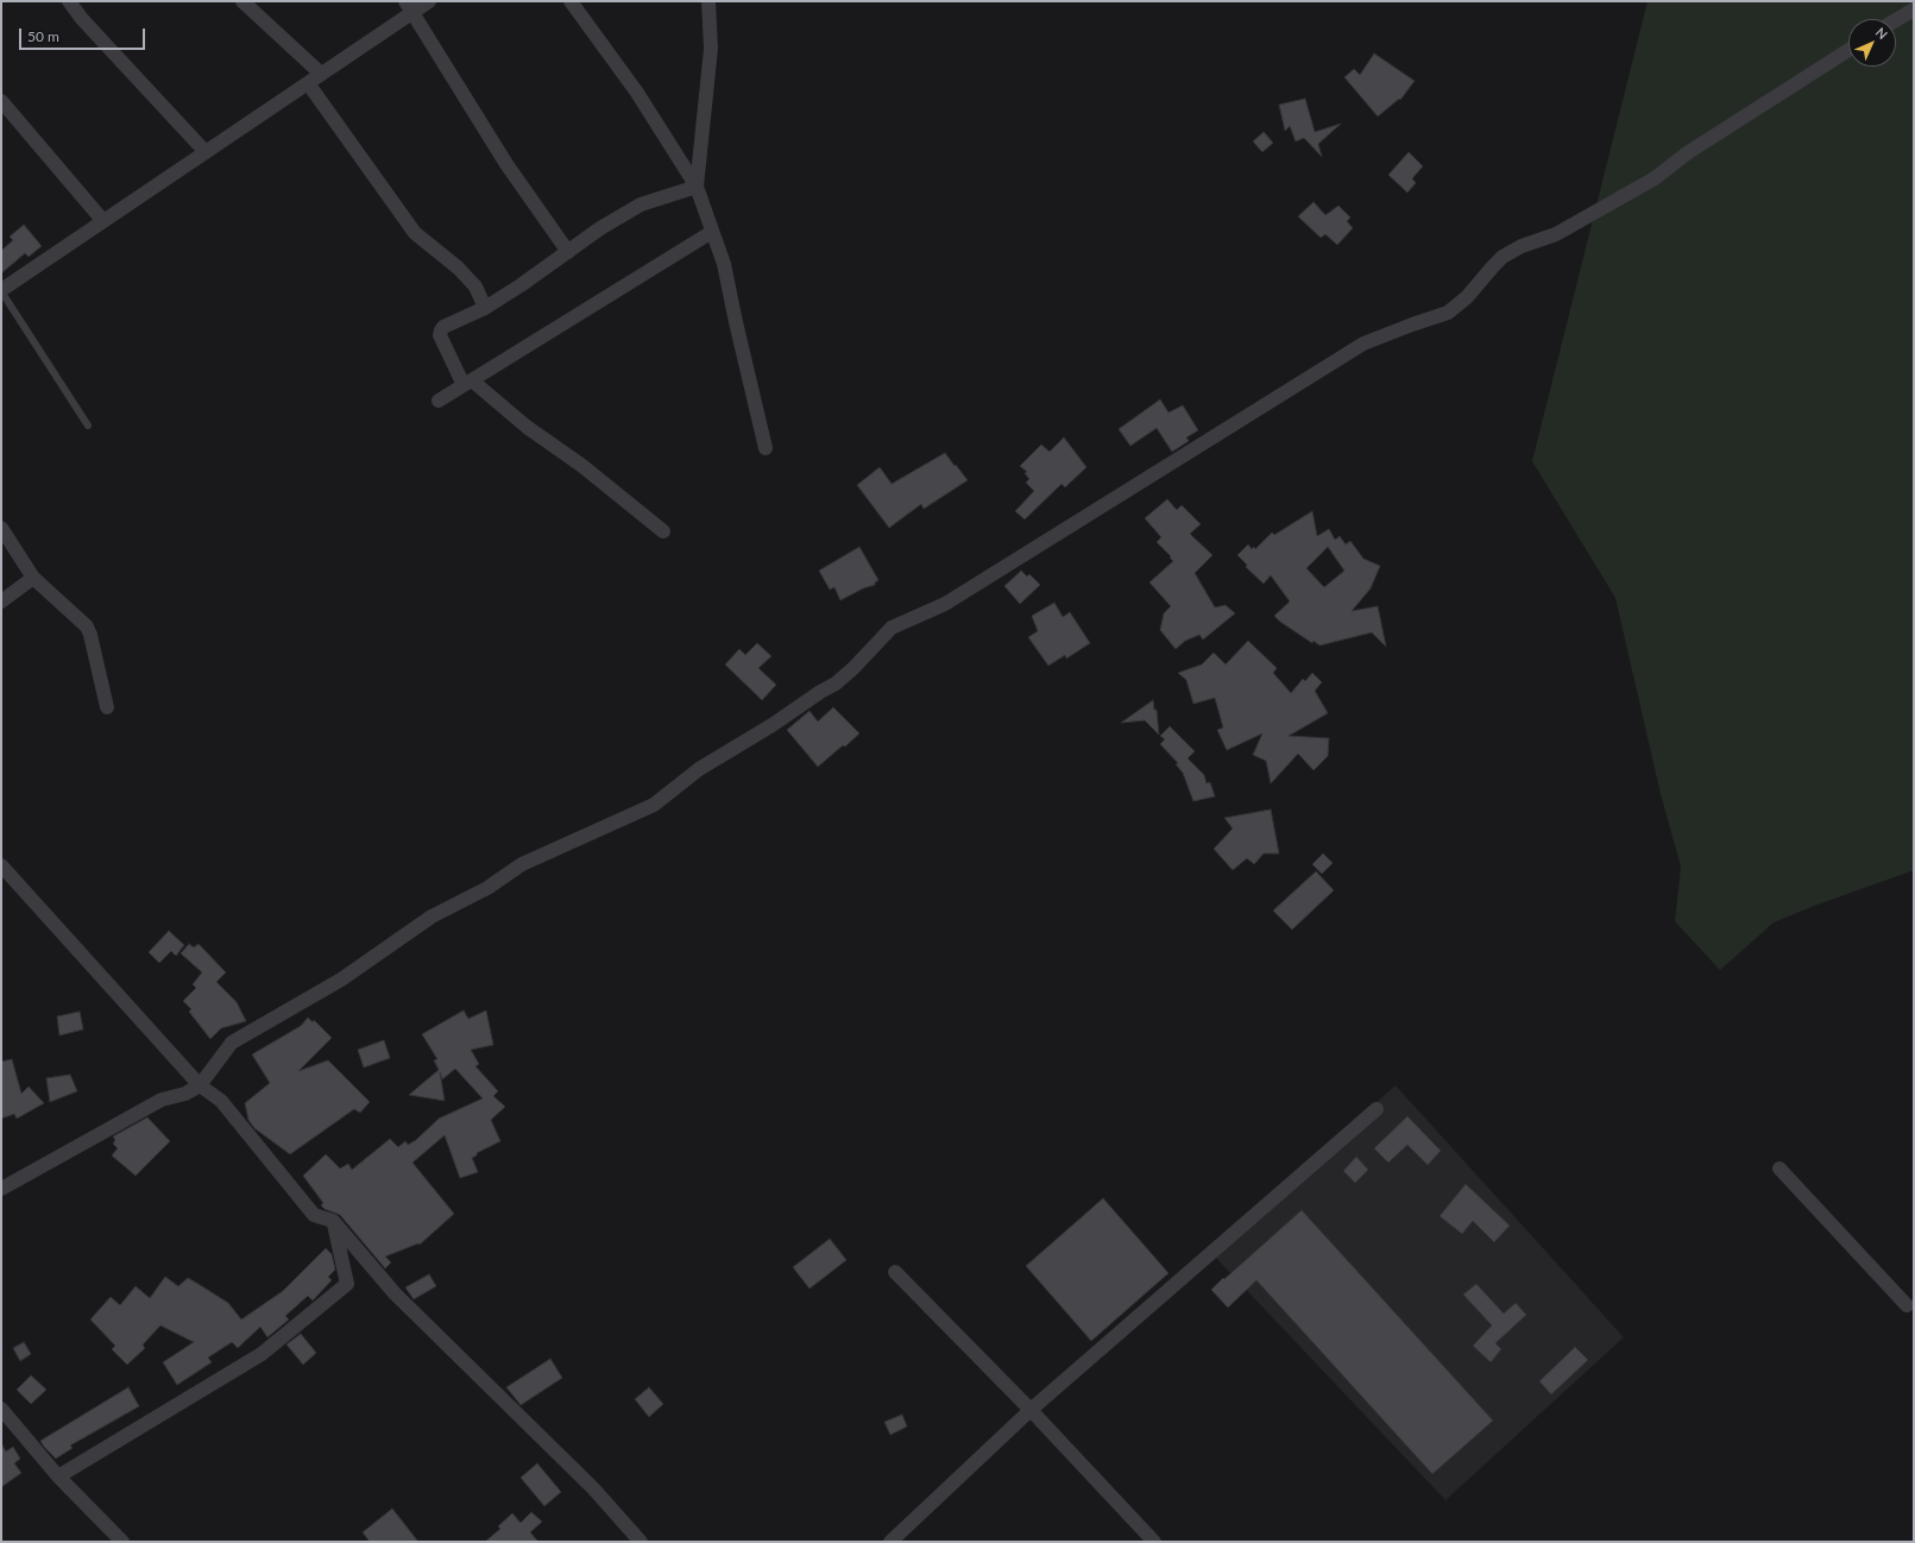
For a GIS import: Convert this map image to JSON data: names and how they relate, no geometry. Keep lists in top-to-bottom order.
{
  "scale_bar": "50 m",
  "north": "top right"
}
